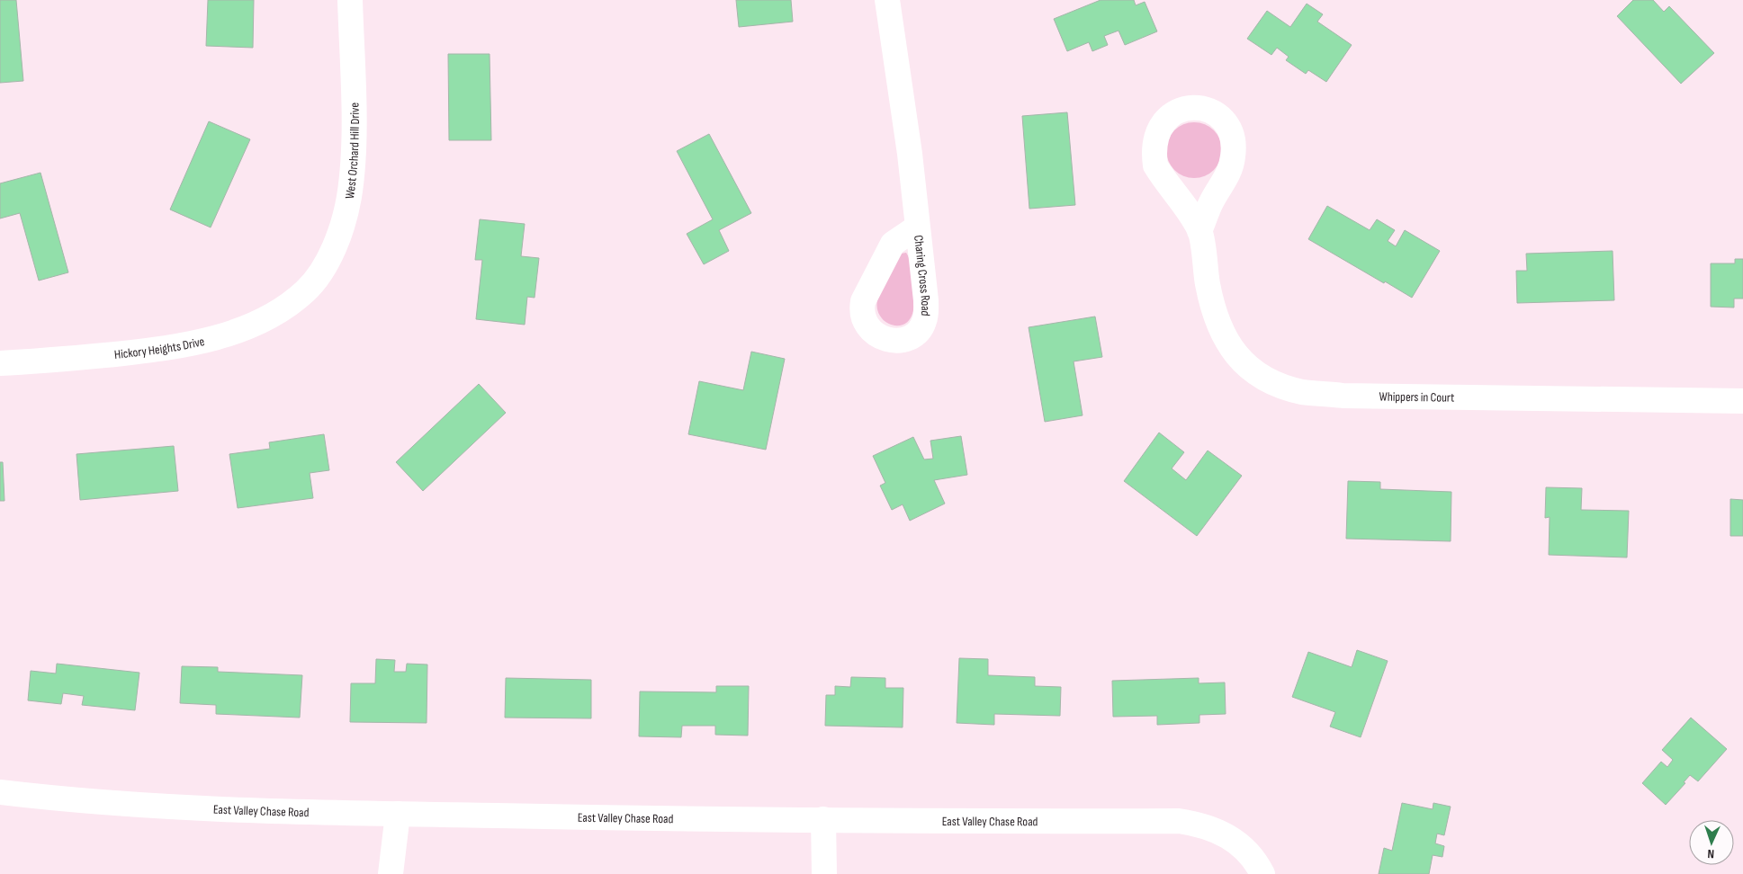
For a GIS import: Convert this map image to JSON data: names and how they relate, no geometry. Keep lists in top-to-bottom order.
{
  "streets": {
    "street": [
      "West Orchard Hill Drive",
      "Charing Cross Road",
      "Hickory Heights Drive",
      "Whippers in Court",
      "East Valley Chase Road"
    ]
  },
  "crossings": [
    ["West Orchard Hill Drive", "Hickory Heights Drive"]
  ],
  "north": "bottom"
}
